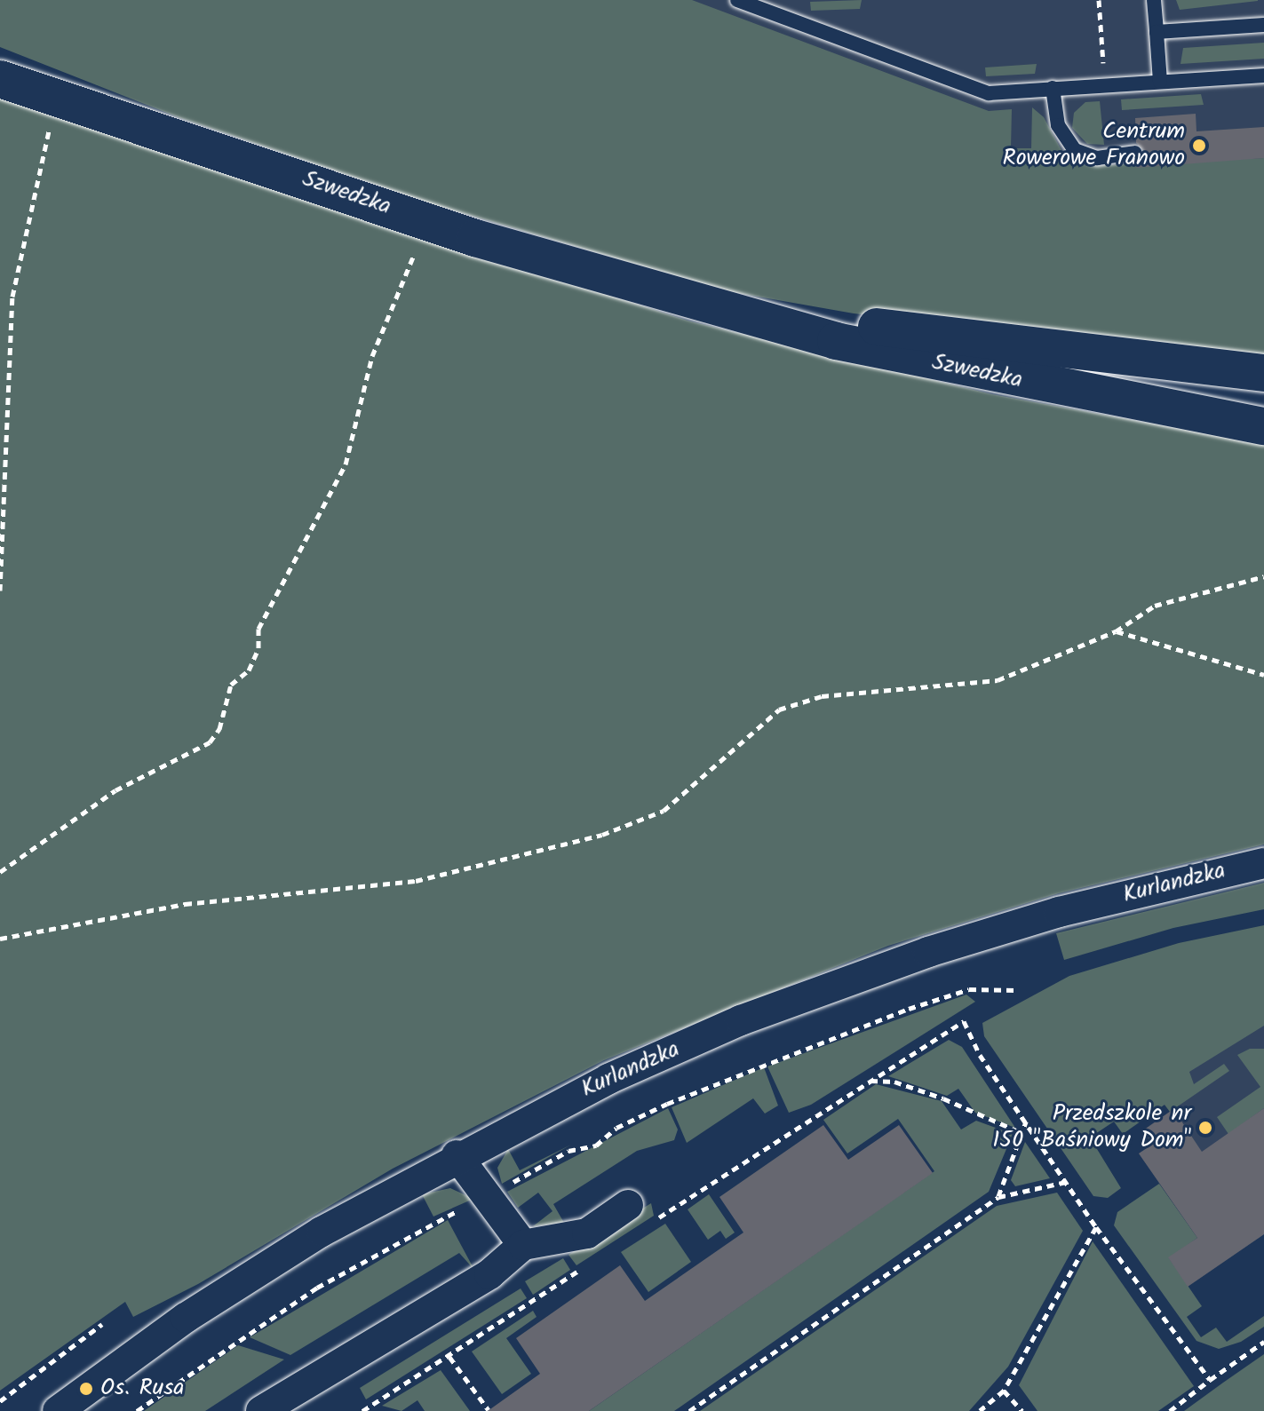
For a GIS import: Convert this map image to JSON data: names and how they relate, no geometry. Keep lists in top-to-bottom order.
{
  "streets": {
    "street": ["Szwedzka", "Kurlandzka"]
  },
  "places": ["Centrum Rowerowe Franowo", "Przedszkole nr 150 \"Baśniowy Dom\"", "Os. Rusa"]
}
